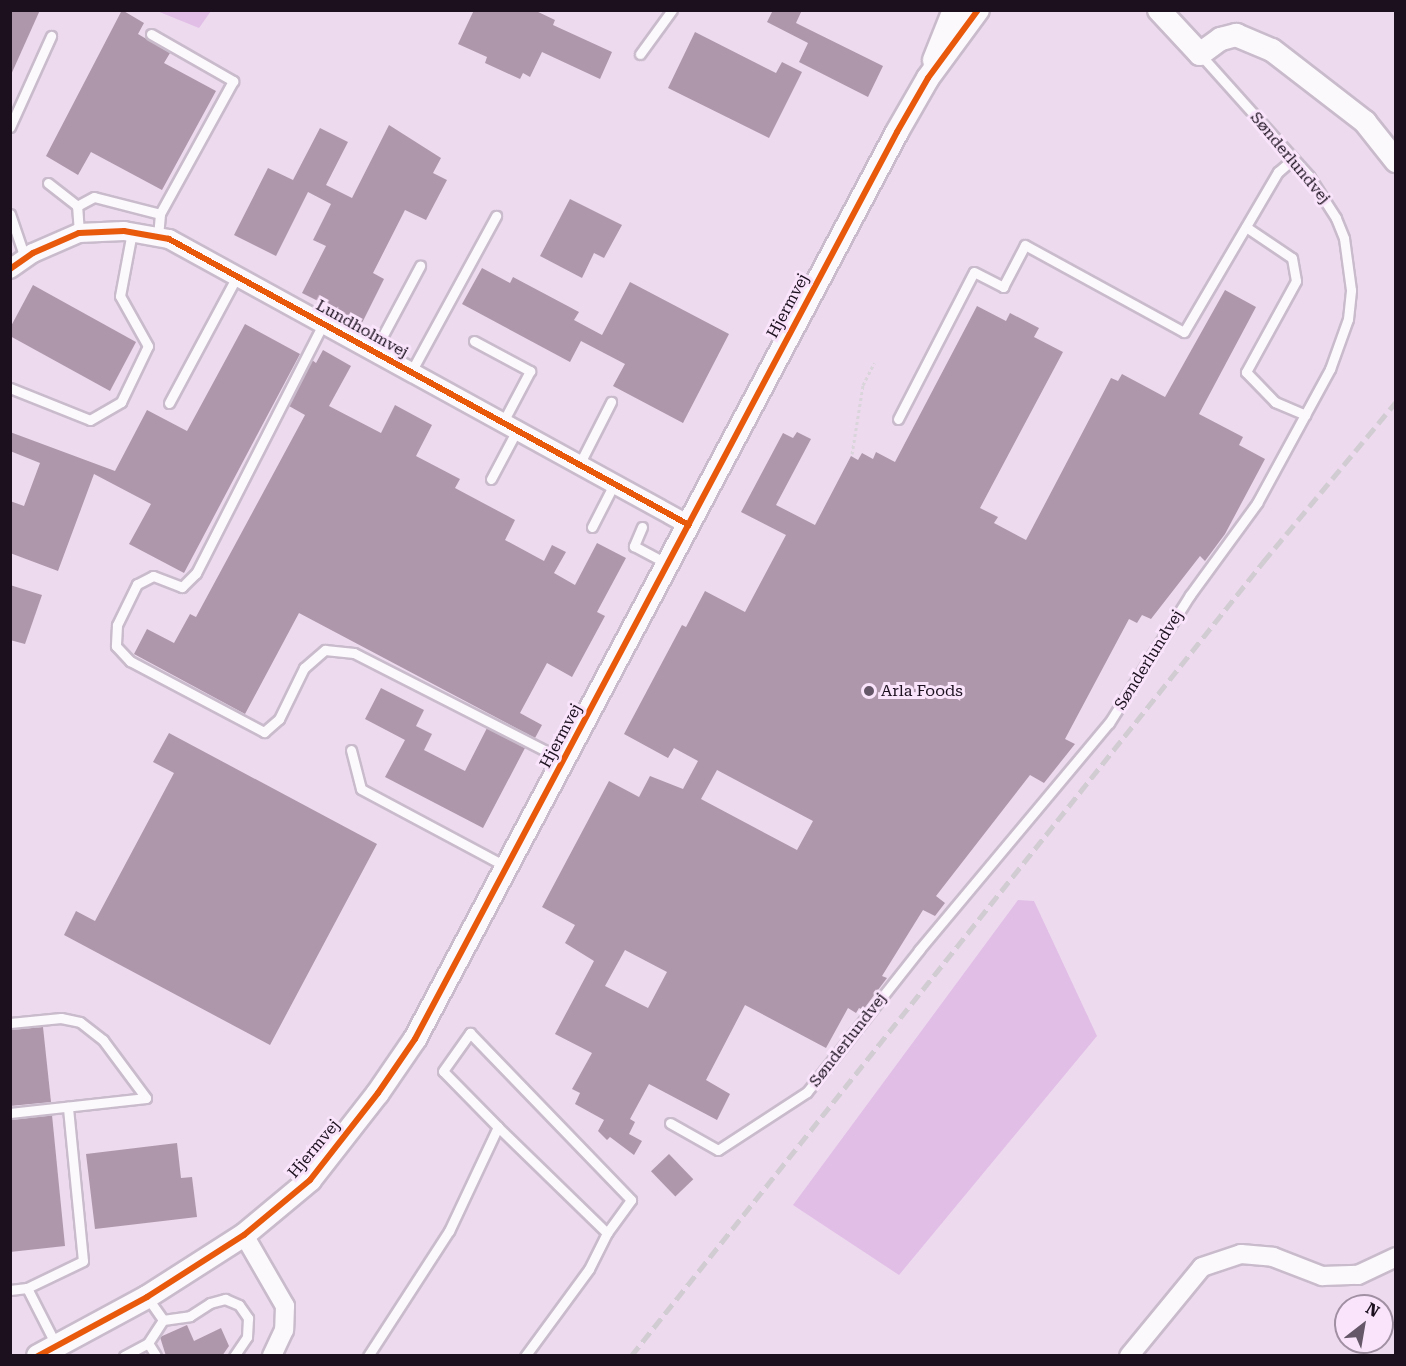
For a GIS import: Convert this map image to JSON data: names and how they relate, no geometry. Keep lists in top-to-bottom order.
{
  "streets": {
    "street": ["Sønderlundvej", "Hjermvej", "Lundholmvej"]
  },
  "crossings": [
    ["Hjermvej", "Lundholmvej"]
  ],
  "places": ["Arla Foods"],
  "north": "top right"
}
